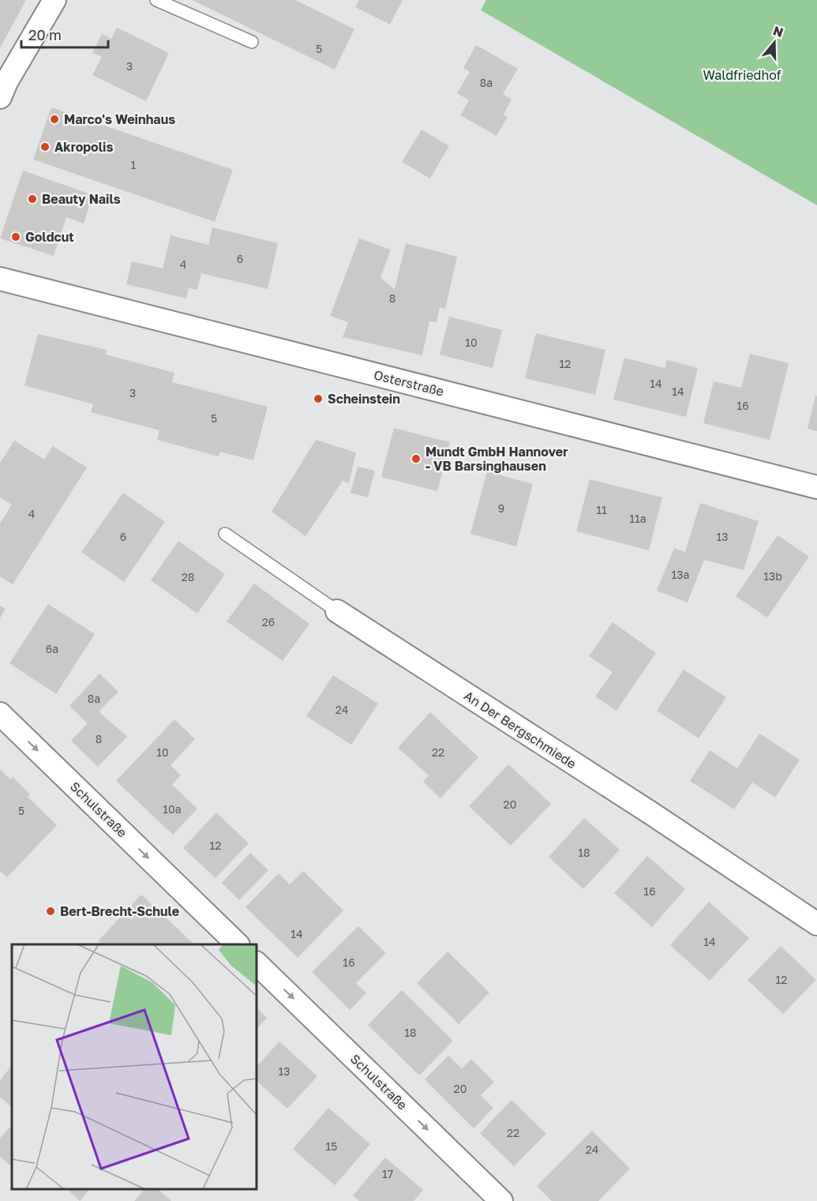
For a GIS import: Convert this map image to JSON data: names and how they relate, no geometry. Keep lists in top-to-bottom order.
{
  "streets": {
    "street": ["Osterstraße", "An Der Bergschmiede", "Schulstraße"]
  },
  "one_way": ["Schulstraße"],
  "parks": ["Waldfriedhof"],
  "places": [
    "Marco's Weinhaus",
    "Akropolis",
    "Beauty Nails",
    "Goldcut",
    "Scheinstein",
    "Mundt GmbH Hannover - VB Barsinghausen",
    "Bert-Brecht-Schule"
  ],
  "house_numbers": [
    "5",
    "3",
    "8a",
    "1",
    "6",
    "4",
    "8",
    "10",
    "12",
    "14",
    "14",
    "3",
    "16",
    "5",
    "9",
    "11",
    "4",
    "11a",
    "6",
    "13",
    "13a",
    "13b",
    "28",
    "26",
    "6a",
    "8a",
    "24",
    "8",
    "10",
    "22",
    "20",
    "10a",
    "5",
    "12",
    "18",
    "16",
    "14",
    "14",
    "16",
    "12",
    "18",
    "13",
    "20",
    "22",
    "15",
    "24",
    "17"
  ],
  "scale_bar": "20 m",
  "north": "top"
}
